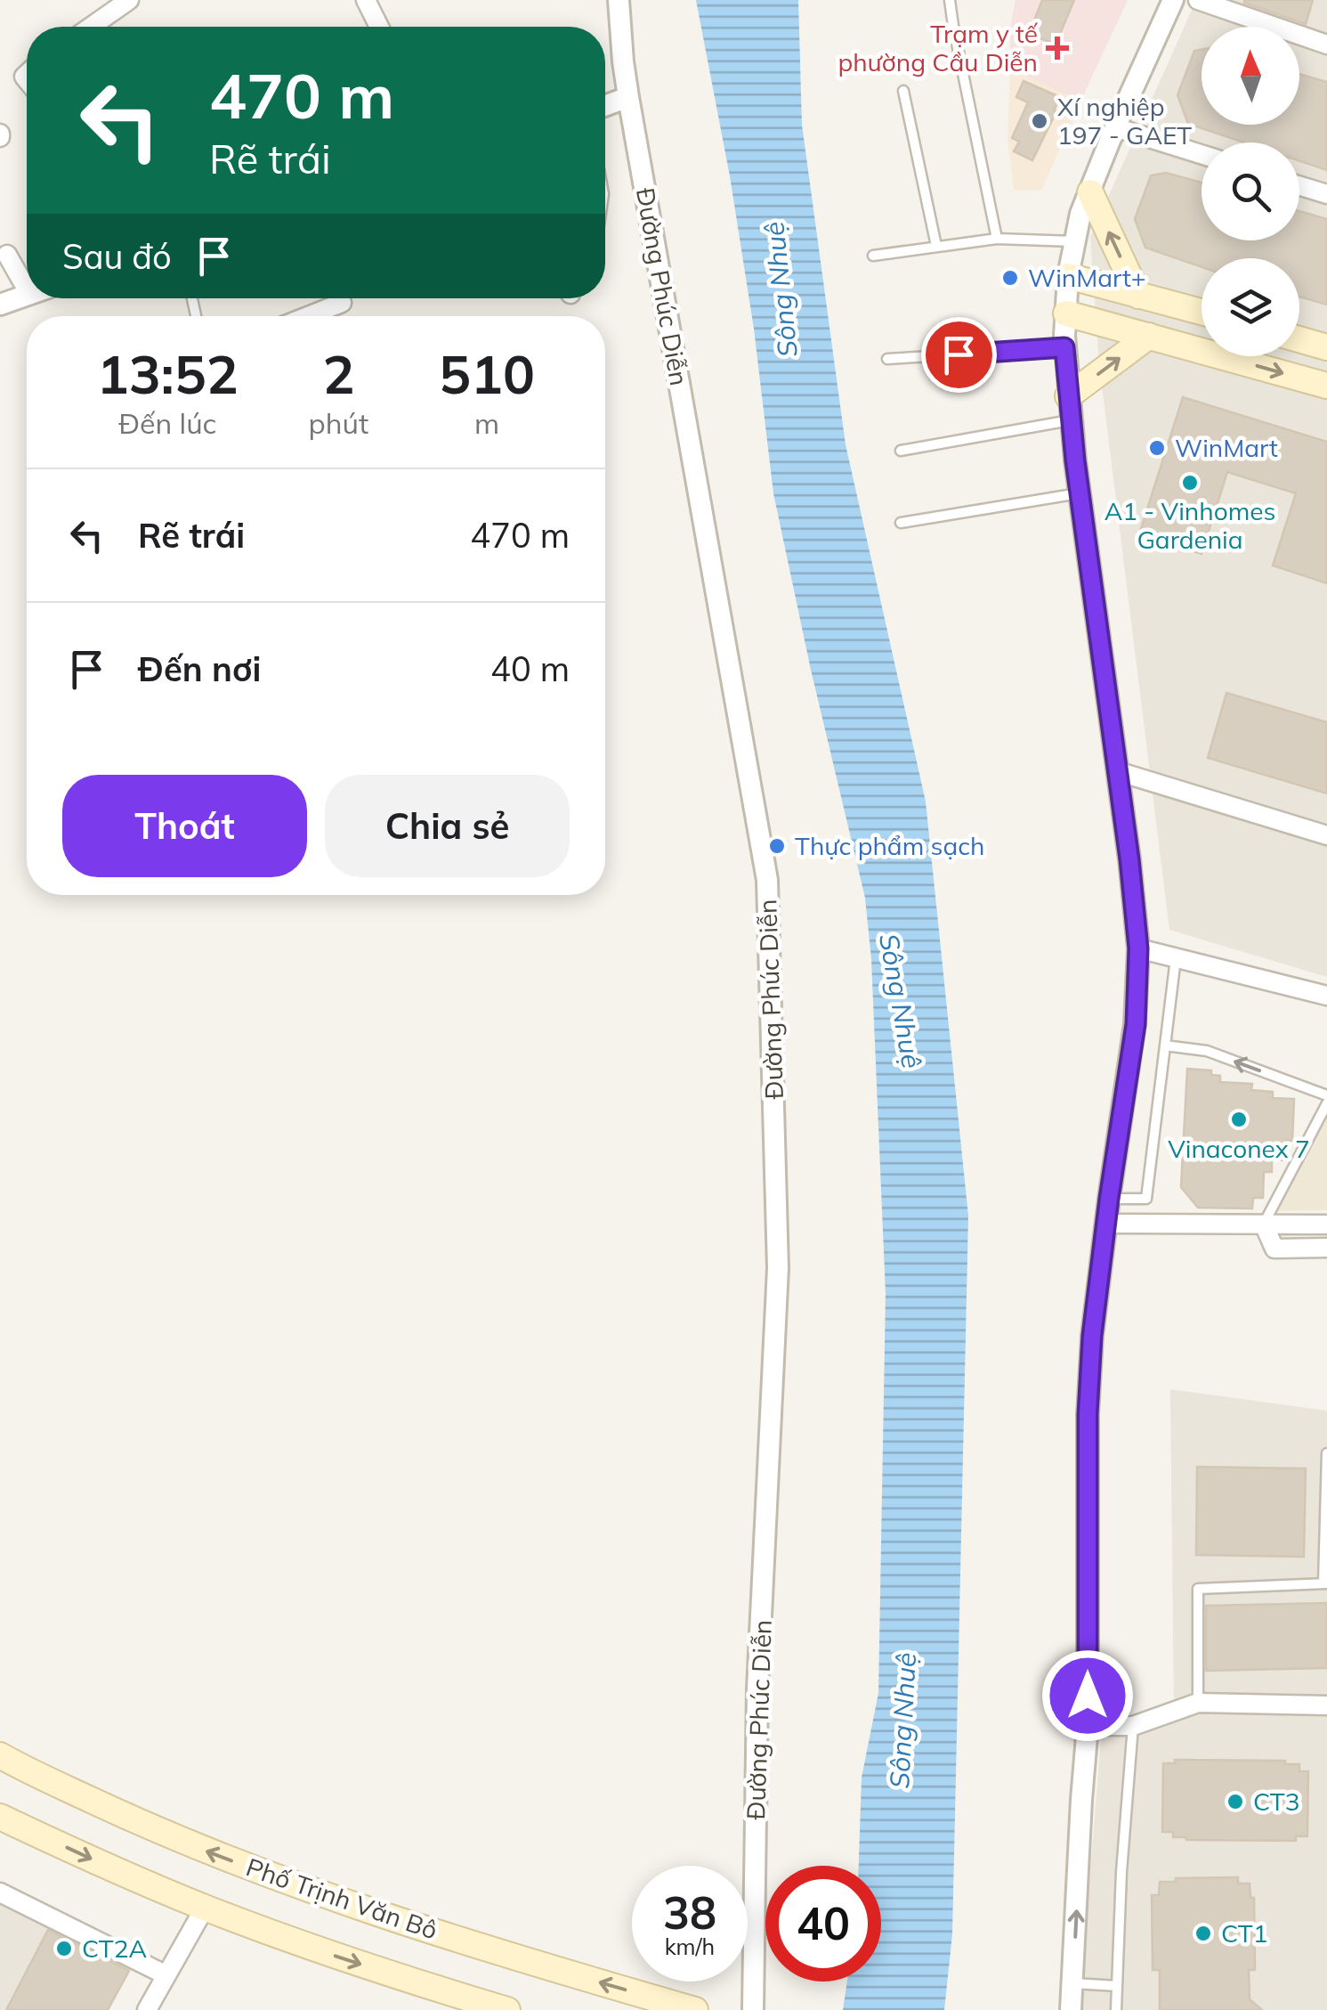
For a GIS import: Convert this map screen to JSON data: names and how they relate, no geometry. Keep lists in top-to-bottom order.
{
  "streets": {
    "main road": ["Phố Trịnh Văn Bô"],
    "street": ["Đường Phúc Diễn"]
  },
  "water": ["Sông Nhuệ"],
  "places": {
    "health": ["Trạm y tế phường Cầu Diễn"],
    "other": [
      "Xí nghiệp 197 - GAET",
      "WinMart+",
      "WinMart",
      "A1 - Vinhomes Gardenia",
      "Thực phẩm sạch",
      "Vinaconex 7",
      "CT3",
      "CT1",
      "CT2A"
    ]
  },
  "north": "top",
  "page": {
    "turn": ["470 m", "Rẽ trái"],
    "then": "Sau đó",
    "eta": [
      "13:52",
      "Đến lúc",
      "2",
      "phút",
      "510",
      "m"
    ],
    "list": [
      {
        "name": "Rẽ trái",
        "value": "470 m"
      },
      {
        "name": "Đến nơi",
        "value": "40 m"
      }
    ],
    "buttons": ["Thoát", "Chia sẻ"],
    "speed": "38 km/h",
    "limit": "40"
  }
}
